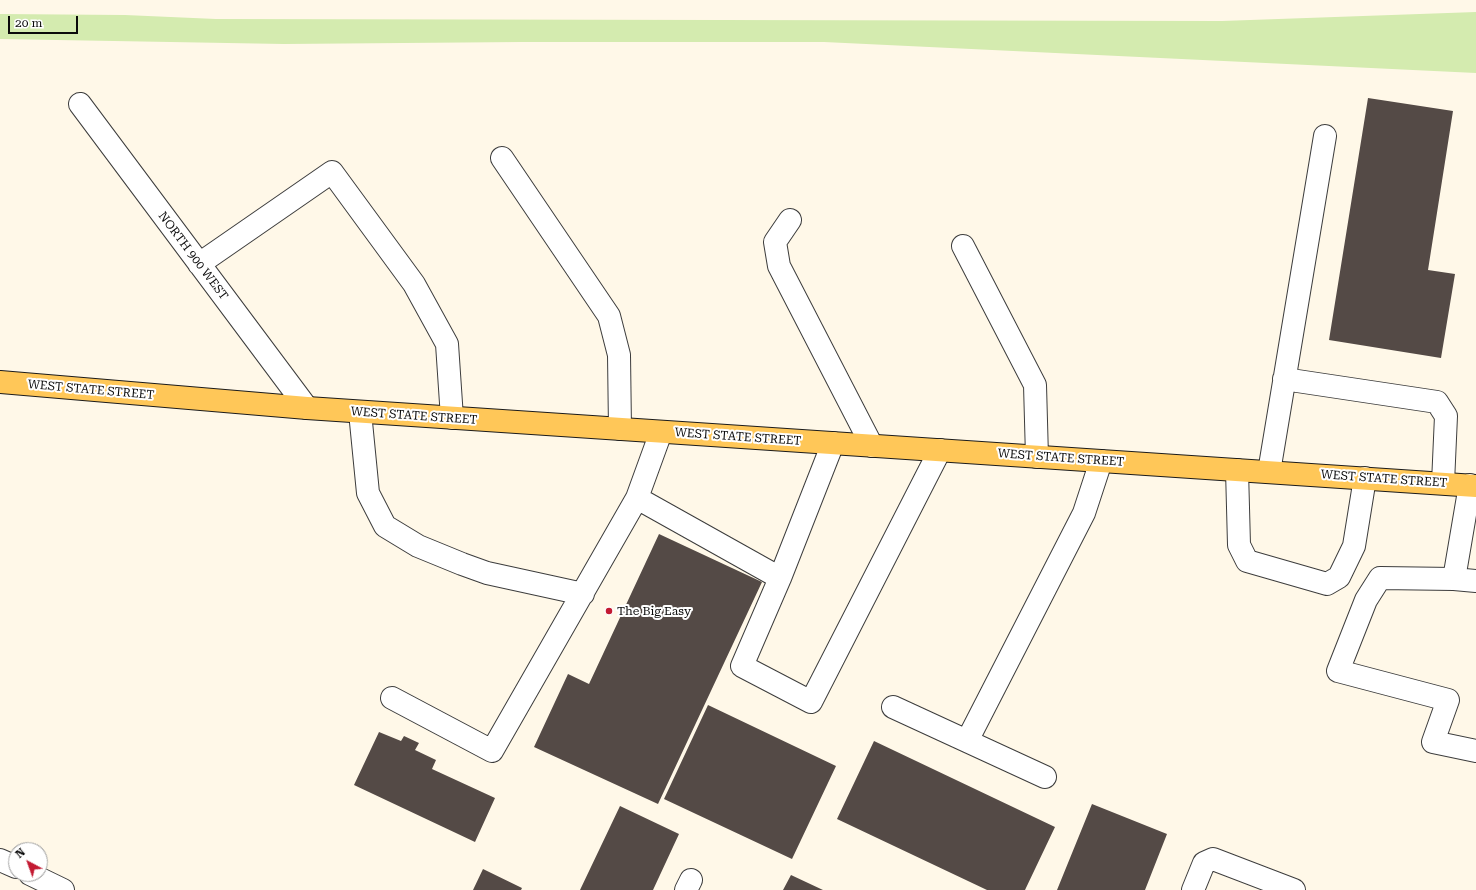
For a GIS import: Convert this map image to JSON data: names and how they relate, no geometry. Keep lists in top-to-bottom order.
{
  "streets": {
    "main road": ["WEST STATE STREET"],
    "street": ["NORTH 900 WEST"]
  },
  "crossings": [
    ["NORTH 900 WEST", "WEST STATE STREET"]
  ],
  "places": ["The Big Easy"],
  "scale_bar": "20 m",
  "north": "top left"
}
